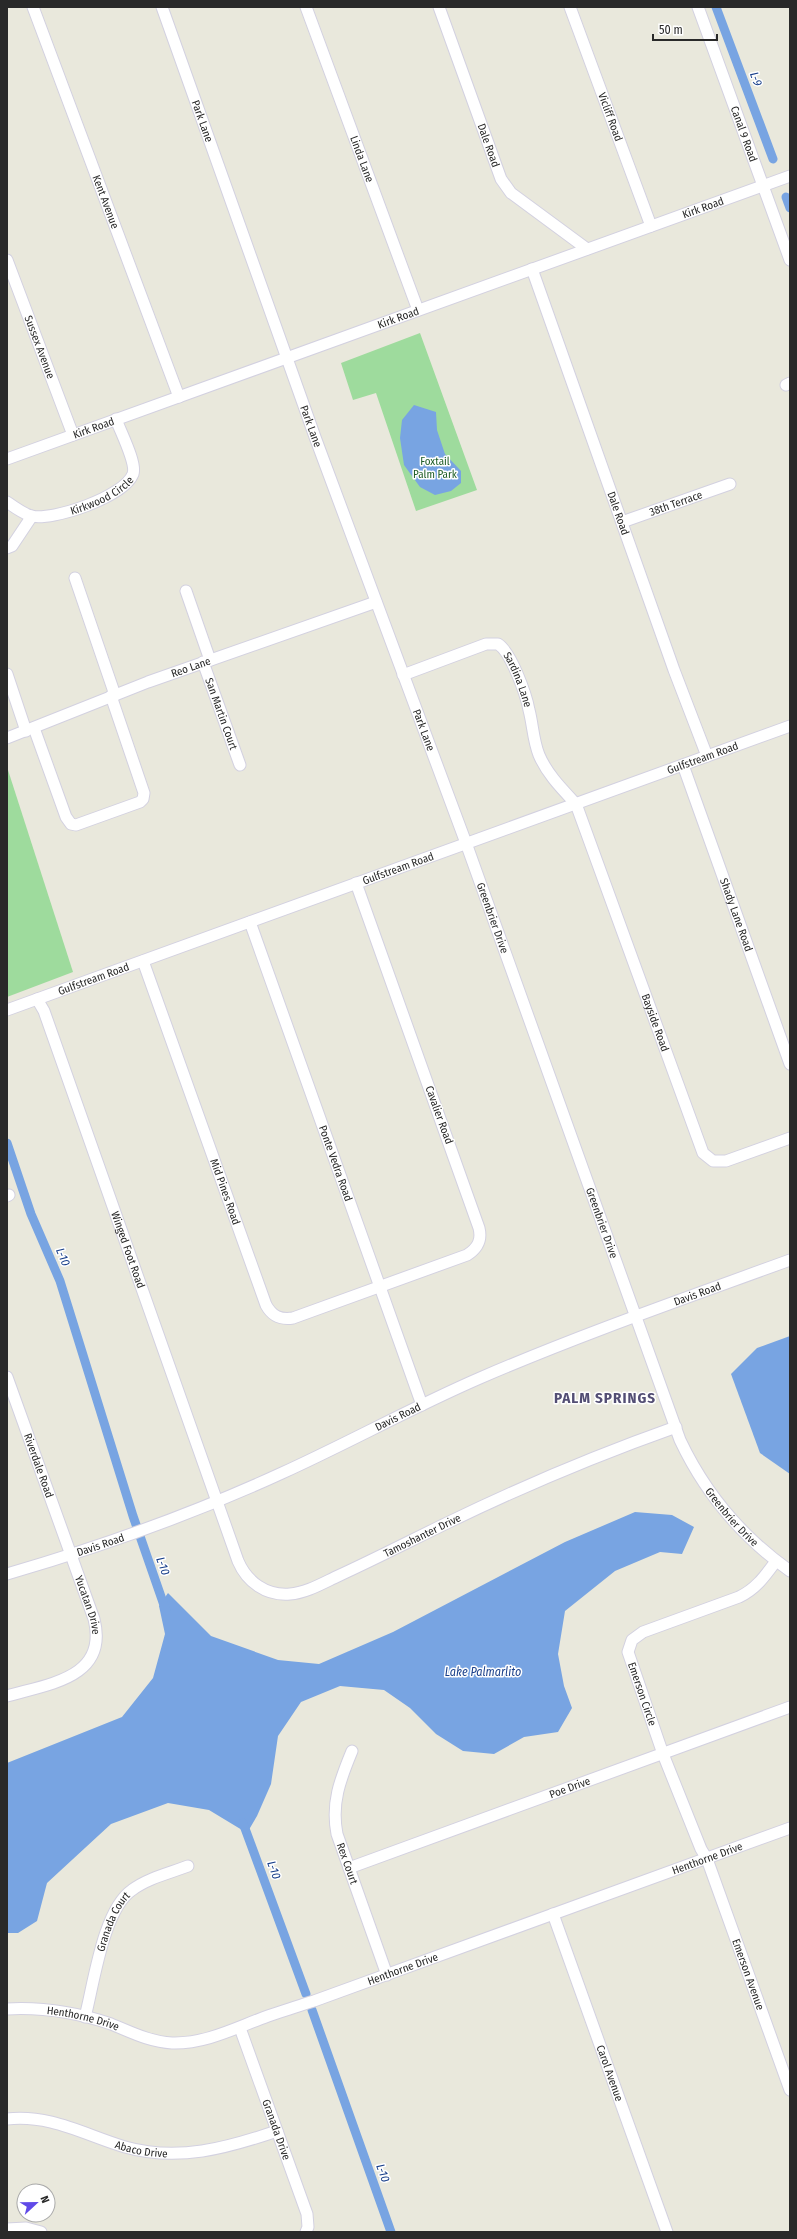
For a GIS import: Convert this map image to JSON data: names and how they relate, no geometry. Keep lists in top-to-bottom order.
{
  "streets": {
    "street": [
      "Vicliff Road",
      "Park Lane",
      "Canal 9 Road",
      "Dale Road",
      "Linda Lane",
      "Kent Avenue",
      "Kirk Road",
      "Sussex Avenue",
      "Kirkwood Circle",
      "38th Terrace",
      "Reo Lane",
      "Sardina Lane",
      "San Martin Court",
      "Gulfstream Road",
      "Shady Lane Road",
      "Greenbrier Drive",
      "Bayside Road",
      "Cavalier Road",
      "Ponte Vedra Road",
      "Mid Pines Road",
      "Winged Foot Road",
      "Davis Road",
      "Riverdale Road",
      "Tamoshanter Drive",
      "Yucatan Drive",
      "Emerson Circle",
      "Poe Drive",
      "Henthorne Drive",
      "Rex Court",
      "Granada Court",
      "Emerson Avenue",
      "Carol Avenue",
      "Granada Drive",
      "Abaco Drive"
    ]
  },
  "crossings": [
    ["Vicliff Road", "Kirk Road"],
    ["Park Lane", "Kirk Road"],
    ["Park Lane", "Reo Lane"],
    ["Park Lane", "Sardina Lane"],
    ["Park Lane", "Gulfstream Road"],
    ["Park Lane", "Greenbrier Drive"],
    ["Canal 9 Road", "Kirk Road"],
    ["Dale Road", "Kirk Road"],
    ["Dale Road", "38th Terrace"],
    ["Dale Road", "Gulfstream Road"],
    ["Linda Lane", "Kirk Road"],
    ["Kent Avenue", "Kirk Road"],
    ["Kirk Road", "Sussex Avenue"],
    ["Kirk Road", "Kirkwood Circle"],
    ["Reo Lane", "San Martin Court"],
    ["Sardina Lane", "Gulfstream Road"],
    ["Sardina Lane", "Bayside Road"],
    ["Gulfstream Road", "Shady Lane Road"],
    ["Gulfstream Road", "Greenbrier Drive"],
    ["Gulfstream Road", "Bayside Road"],
    ["Gulfstream Road", "Cavalier Road"],
    ["Gulfstream Road", "Ponte Vedra Road"],
    ["Gulfstream Road", "Mid Pines Road"],
    ["Gulfstream Road", "Winged Foot Road"],
    ["Greenbrier Drive", "Davis Road"],
    ["Greenbrier Drive", "Tamoshanter Drive"],
    ["Greenbrier Drive", "Emerson Circle"],
    ["Cavalier Road", "Ponte Vedra Road"],
    ["Cavalier Road", "Mid Pines Road"],
    ["Ponte Vedra Road", "Mid Pines Road"],
    ["Ponte Vedra Road", "Davis Road"],
    ["Winged Foot Road", "Davis Road"],
    ["Winged Foot Road", "Tamoshanter Drive"],
    ["Davis Road", "Riverdale Road"],
    ["Davis Road", "Tamoshanter Drive"],
    ["Davis Road", "Yucatan Drive"],
    ["Riverdale Road", "Yucatan Drive"],
    ["Emerson Circle", "Poe Drive"],
    ["Emerson Circle", "Henthorne Drive"],
    ["Emerson Circle", "Emerson Avenue"],
    ["Poe Drive", "Rex Court"],
    ["Henthorne Drive", "Rex Court"],
    ["Henthorne Drive", "Granada Court"],
    ["Henthorne Drive", "Emerson Avenue"],
    ["Henthorne Drive", "Carol Avenue"],
    ["Henthorne Drive", "Granada Drive"],
    ["Granada Drive", "Abaco Drive"]
  ],
  "districts": ["PALM SPRINGS"],
  "water": ["L-9", "L-10", "Lake Palmarlito"],
  "parks": ["Foxtail Palm Park"],
  "scale_bar": "50 m",
  "north": "right"
}
